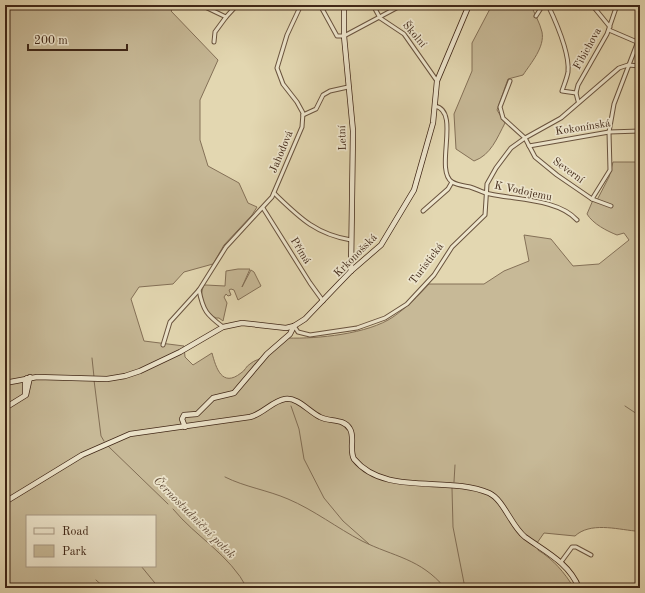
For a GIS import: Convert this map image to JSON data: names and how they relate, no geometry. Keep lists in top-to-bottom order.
{
  "streets": {
    "street": [
      "Školní",
      "Fibichova",
      "Kokonínská",
      "Letní",
      "Jahodová",
      "Severní",
      "K Vodojemu",
      "Přímá",
      "Krkonošská",
      "Turistická"
    ]
  },
  "crossings": [
    ["Školní", "Krkonošská"],
    ["Kokonínská", "Severní"],
    ["Letní", "Krkonošská"],
    ["Jahodová", "Přímá"],
    ["Severní", "Turistická"],
    ["K Vodojemu", "Turistická"],
    ["Přímá", "Krkonošská"],
    ["Krkonošská", "Turistická"]
  ],
  "water": ["Černostudniční potok"],
  "legend": ["Road", "Park"],
  "scale_bar": "200 m"
}
